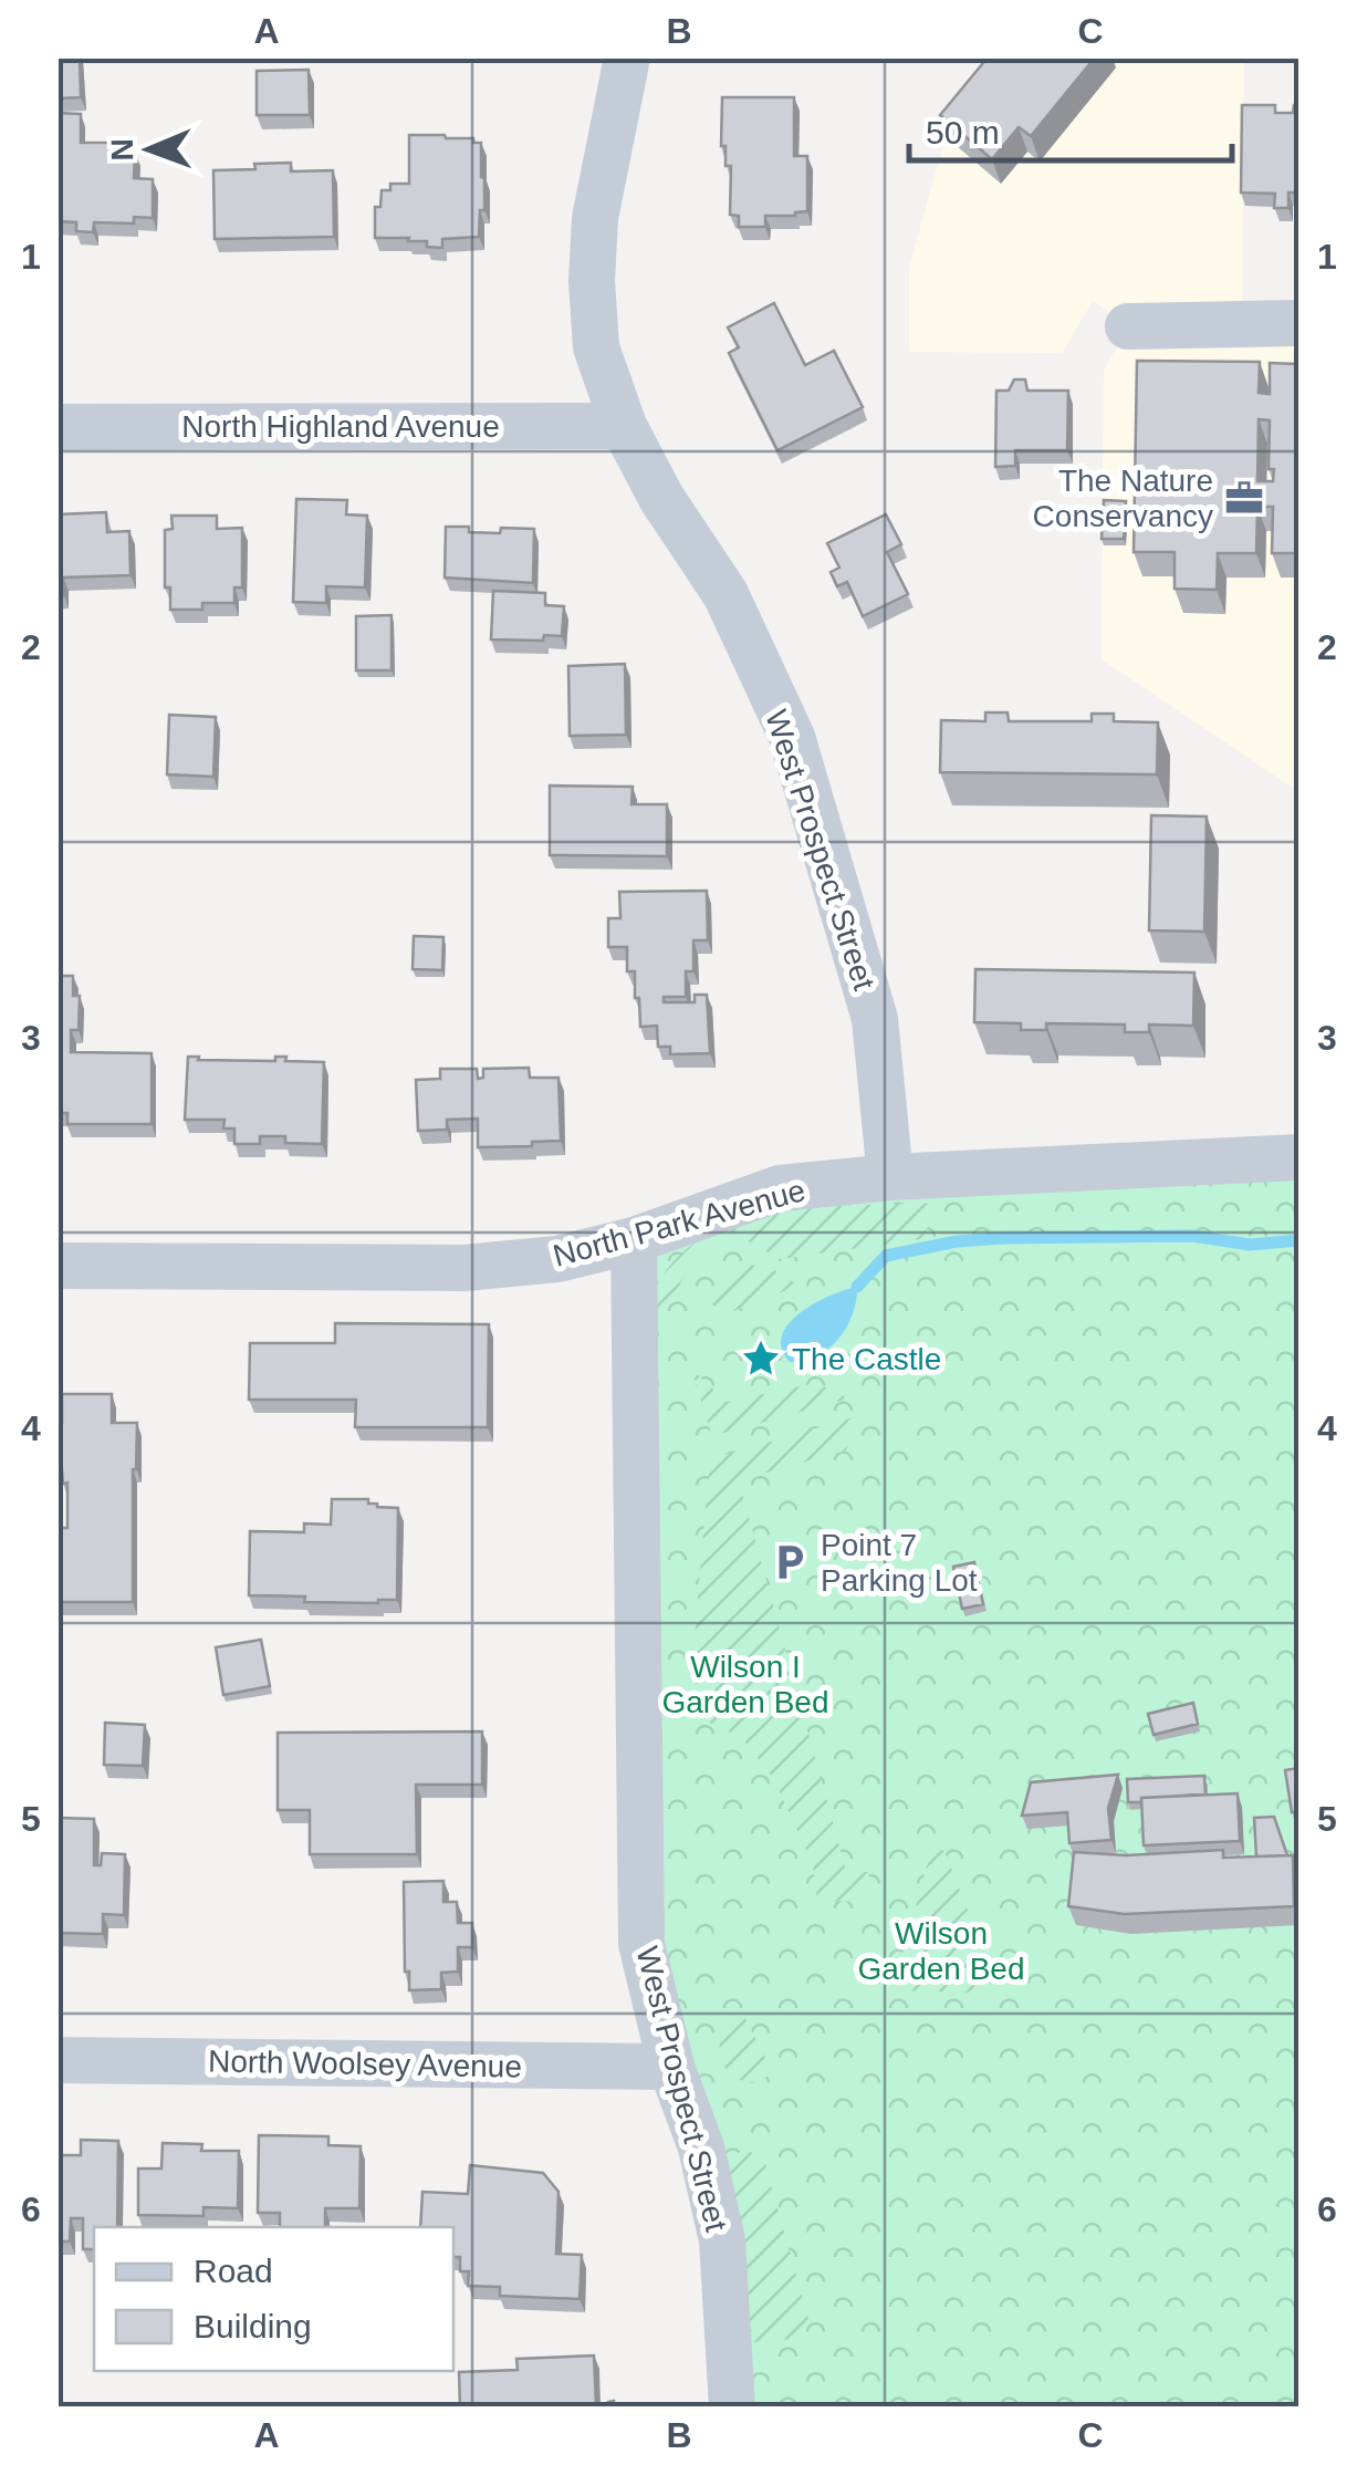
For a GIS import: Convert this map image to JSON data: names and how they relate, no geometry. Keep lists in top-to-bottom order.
{
  "streets": {
    "street": [
      "North Highland Avenue",
      "West Prospect Street",
      "North Park Avenue",
      "North Woolsey Avenue"
    ]
  },
  "crossings": [
    ["North Highland Avenue", "West Prospect Street"],
    ["West Prospect Street", "North Park Avenue"],
    ["West Prospect Street", "North Woolsey Avenue"]
  ],
  "parks": ["Wilson I Garden Bed", "Wilson Garden Bed"],
  "places": {
    "office": ["The Nature Conservancy"],
    "place": ["The Castle"],
    "parking": ["Point 7 Parking Lot"]
  },
  "legend": ["Road", "Building"],
  "scale_bar": "50 m",
  "north": "left",
  "grid": {
    "columns": ["A", "B", "C"],
    "rows": [
      "1",
      "2",
      "3",
      "4",
      "5",
      "6"
    ]
  }
}
